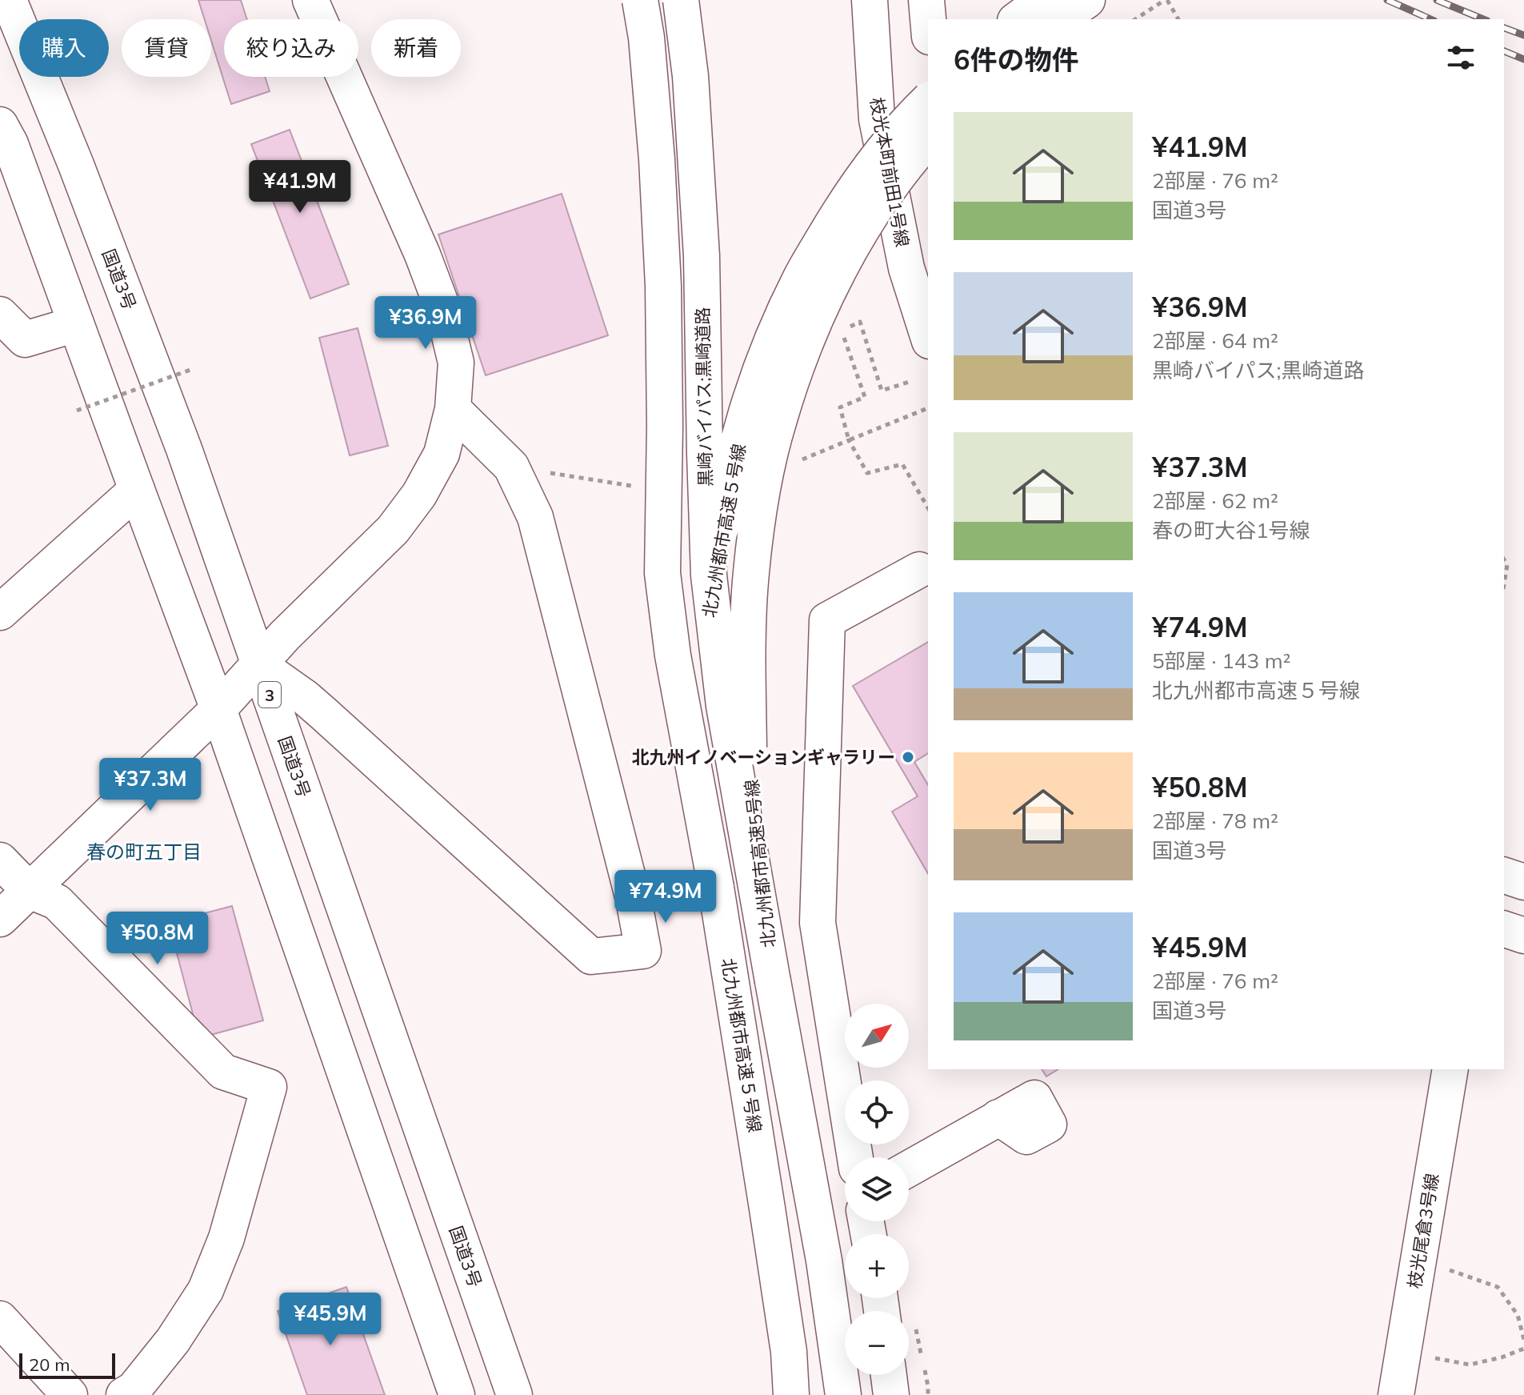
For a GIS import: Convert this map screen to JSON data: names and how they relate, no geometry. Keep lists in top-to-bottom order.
{
  "streets": {
    "main road": [
      "枝光本町前田1号線",
      "国道3号",
      "黒崎バイパス;黒崎道路",
      "北九州都市高速５号線",
      "3",
      "北九州都市高速5号線",
      "枝光尾倉3号線"
    ]
  },
  "crossings": [
    ["黒崎バイパス;黒崎道路", "北九州都市高速5号線"]
  ],
  "districts": ["春の町五丁目"],
  "places": ["北九州イノベーションギャラリー"],
  "scale_bar": "20 m",
  "north": "top right",
  "page": {
    "chip": [
      "購入",
      "賃貸",
      "絞り込み",
      "新着"
    ],
    "heading": "6件の物件",
    "list": [
      {
        "name": "¥41.9M",
        "note": "2部屋 · 76 m² · 国道3号"
      },
      {
        "name": "¥36.9M",
        "note": "2部屋 · 64 m² · 黒崎バイパス;黒崎道路"
      },
      {
        "name": "¥37.3M",
        "note": "2部屋 · 62 m² · 春の町大谷1号線"
      },
      {
        "name": "¥74.9M",
        "note": "5部屋 · 143 m² · 北九州都市高速５号線"
      },
      {
        "name": "¥50.8M",
        "note": "2部屋 · 78 m² · 国道3号"
      },
      {
        "name": "¥45.9M",
        "note": "2部屋 · 76 m² · 国道3号"
      }
    ],
    "price": [
      "¥41.9M",
      "¥36.9M",
      "¥37.3M",
      "¥74.9M",
      "¥50.8M",
      "¥45.9M"
    ],
    "map_buttons": ["+", "−"],
    "scale": "20 m"
  }
}
